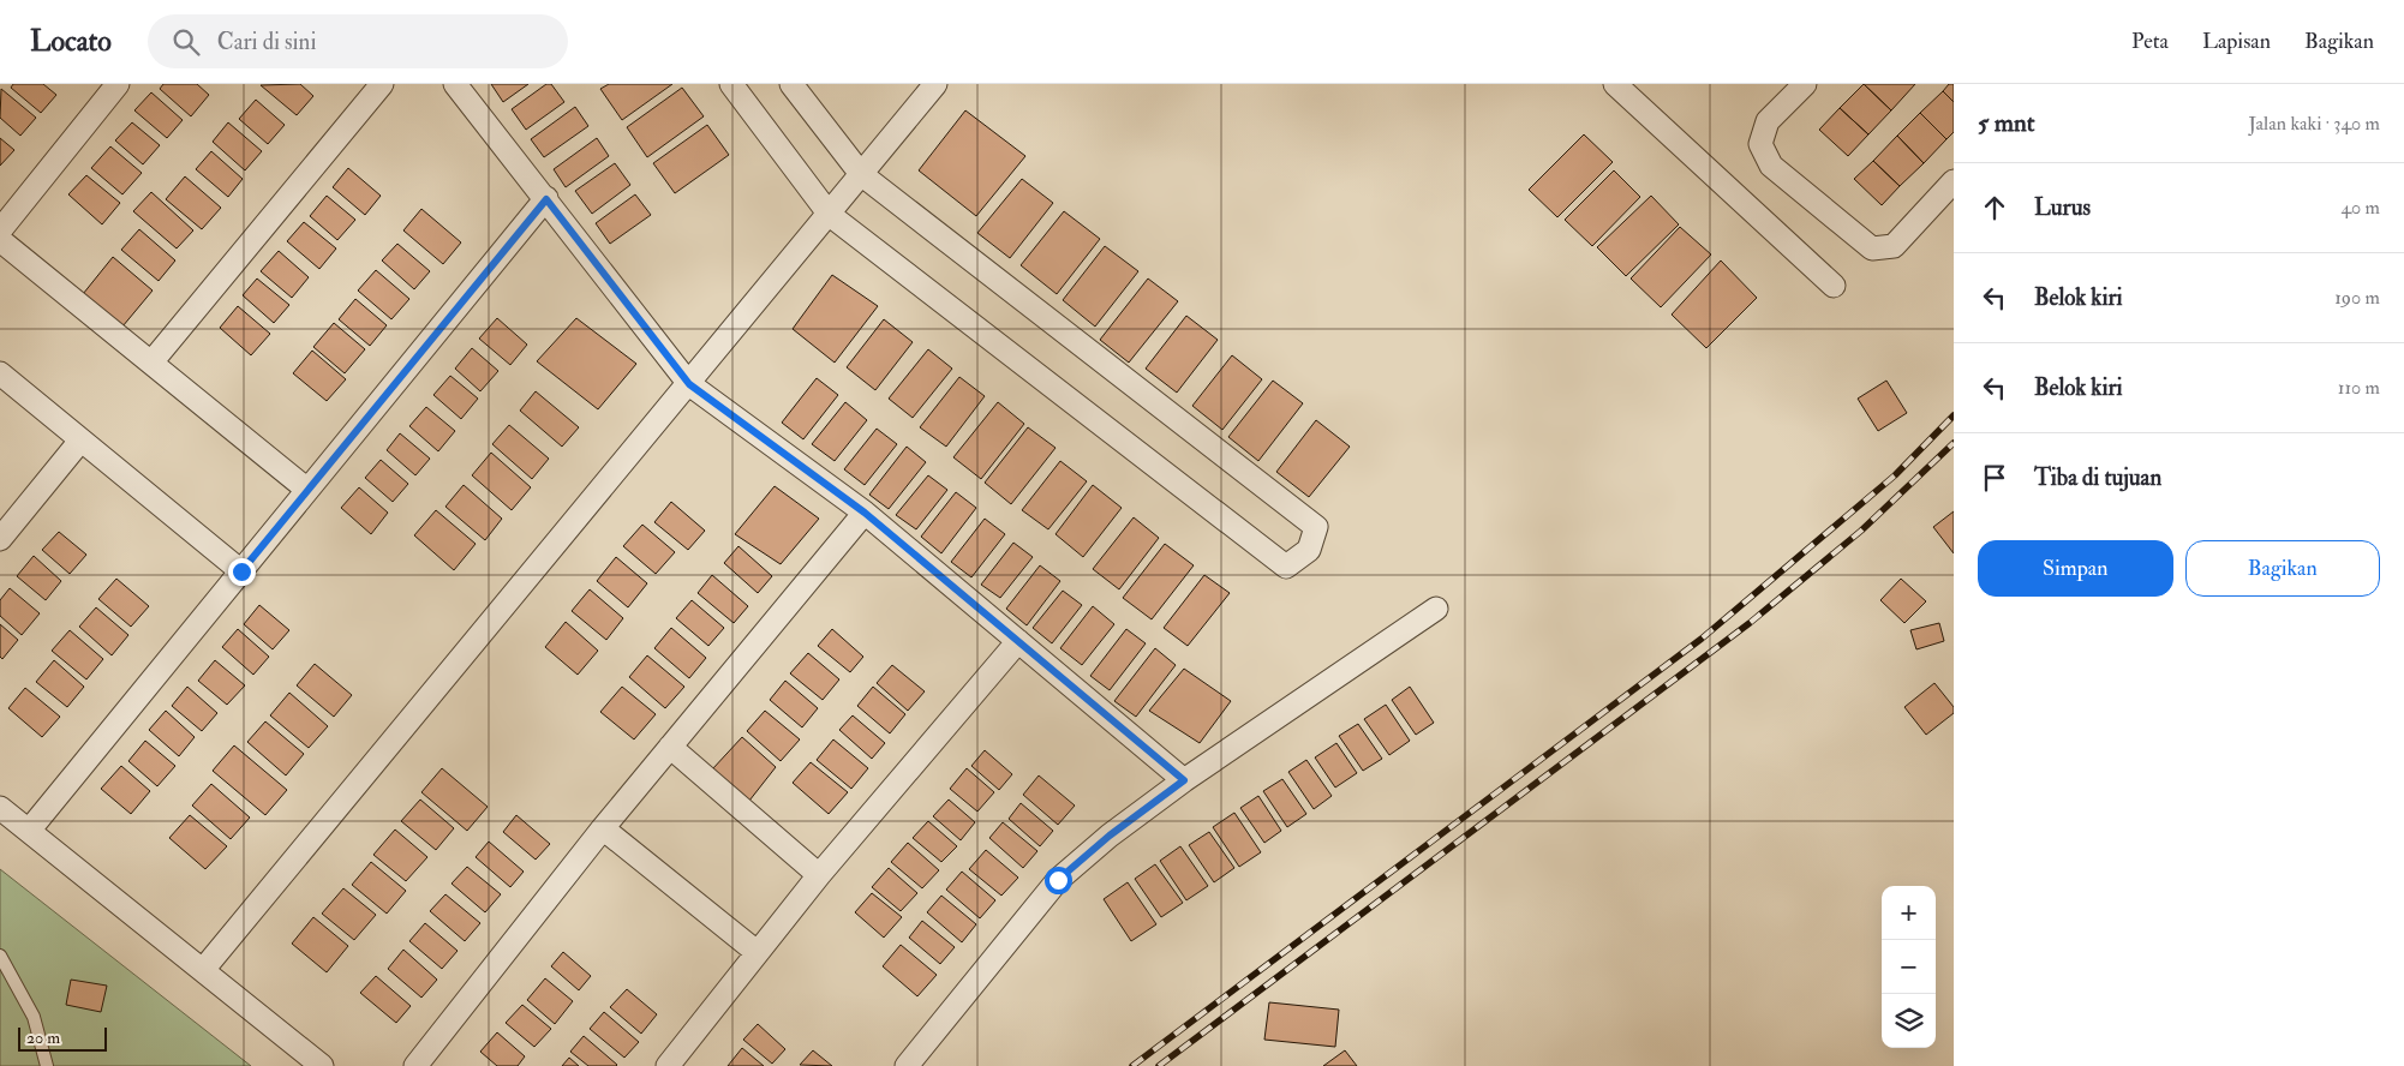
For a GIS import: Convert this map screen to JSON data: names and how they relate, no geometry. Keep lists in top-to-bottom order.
{
  "scale_bar": "20 m",
  "page": {
    "header": "Locato",
    "search": "Cari di sini",
    "nav": ["Peta", "Lapisan", "Bagikan"],
    "heading": ["5 mnt", "Jalan kaki · 340 m"],
    "list": [
      ["Lurus", "40 m"],
      ["Belok kiri", "190 m"],
      ["Belok kiri", "110 m"],
      "Tiba di tujuan"
    ],
    "buttons": ["Simpan", "Bagikan"],
    "map_buttons": ["+", "−"],
    "scale": "20 m"
  }
}
